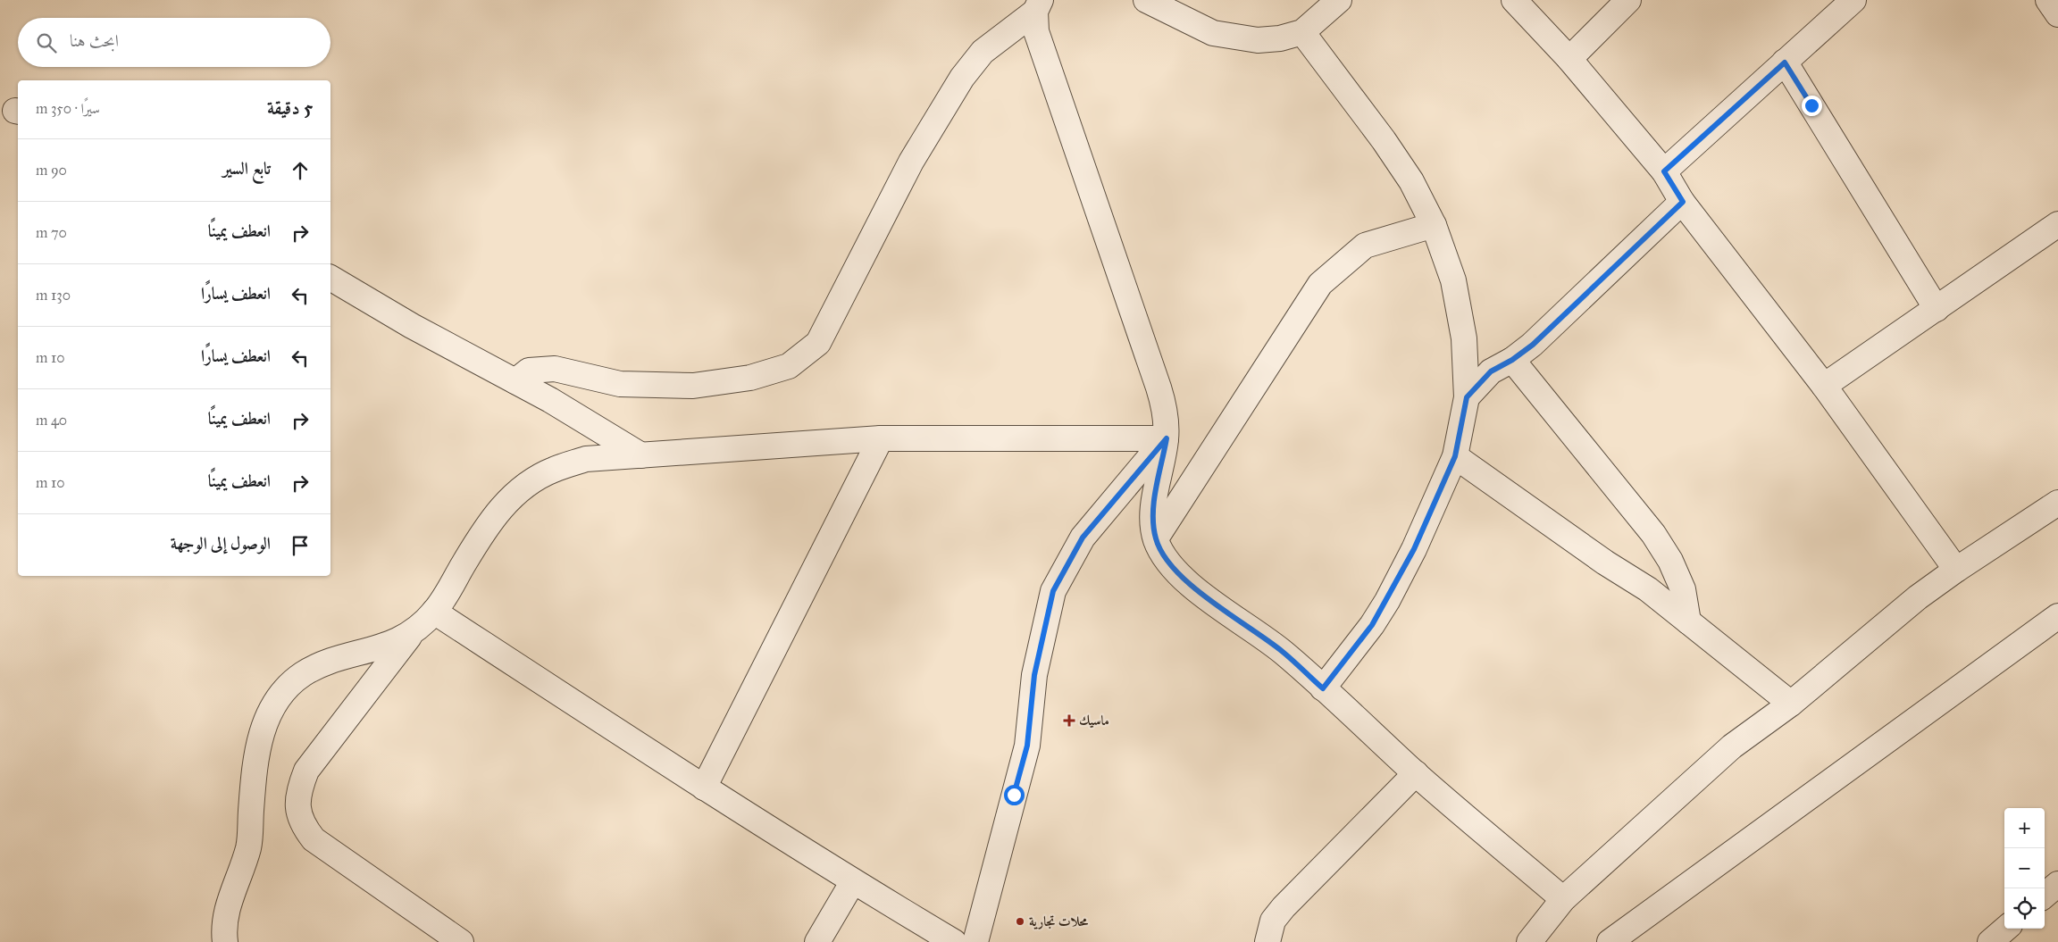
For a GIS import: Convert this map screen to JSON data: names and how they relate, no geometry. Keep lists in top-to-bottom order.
{
  "places": {
    "health": ["ماسيك"],
    "other": ["محلات تجارية"]
  },
  "page": {
    "search": "ابحث هنا",
    "heading": ["5 دقيقة", "سيرًا · 350 m"],
    "list": [
      ["تابع السير", "90 m"],
      ["انعطف يمينًا", "70 m"],
      ["انعطف يسارًا", "130 m"],
      ["انعطف يسارًا", "10 m"],
      ["انعطف يمينًا", "40 m"],
      ["انعطف يمينًا", "10 m"],
      "الوصول إلى الوجهة"
    ],
    "map_buttons": ["+", "−"]
  }
}
